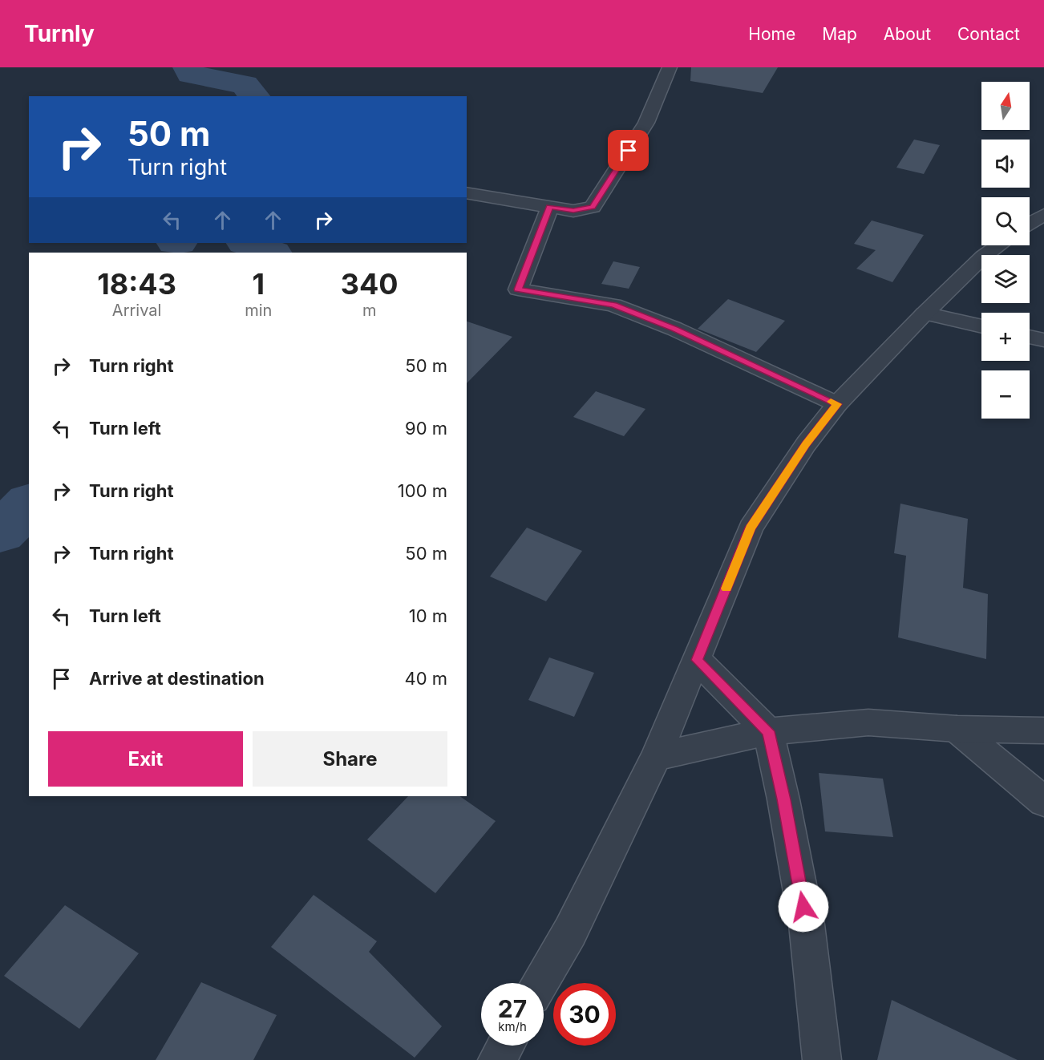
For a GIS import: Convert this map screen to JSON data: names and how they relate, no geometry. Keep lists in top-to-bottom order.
{
  "north": "top",
  "page": {
    "header": "Turnly",
    "nav": [
      "Home",
      "Map",
      "About",
      "Contact"
    ],
    "map_buttons": ["+", "−"],
    "turn": ["50 m", "Turn right"],
    "eta": [
      "18:43",
      "Arrival",
      "1",
      "min",
      "340",
      "m"
    ],
    "list": [
      {
        "name": "Turn right",
        "value": "50 m"
      },
      {
        "name": "Turn left",
        "value": "90 m"
      },
      {
        "name": "Turn right",
        "value": "100 m"
      },
      {
        "name": "Turn right",
        "value": "50 m"
      },
      {
        "name": "Turn left",
        "value": "10 m"
      },
      {
        "name": "Arrive at destination",
        "value": "40 m"
      }
    ],
    "buttons": ["Exit", "Share"],
    "speed": "27 km/h",
    "limit": "30"
  }
}
